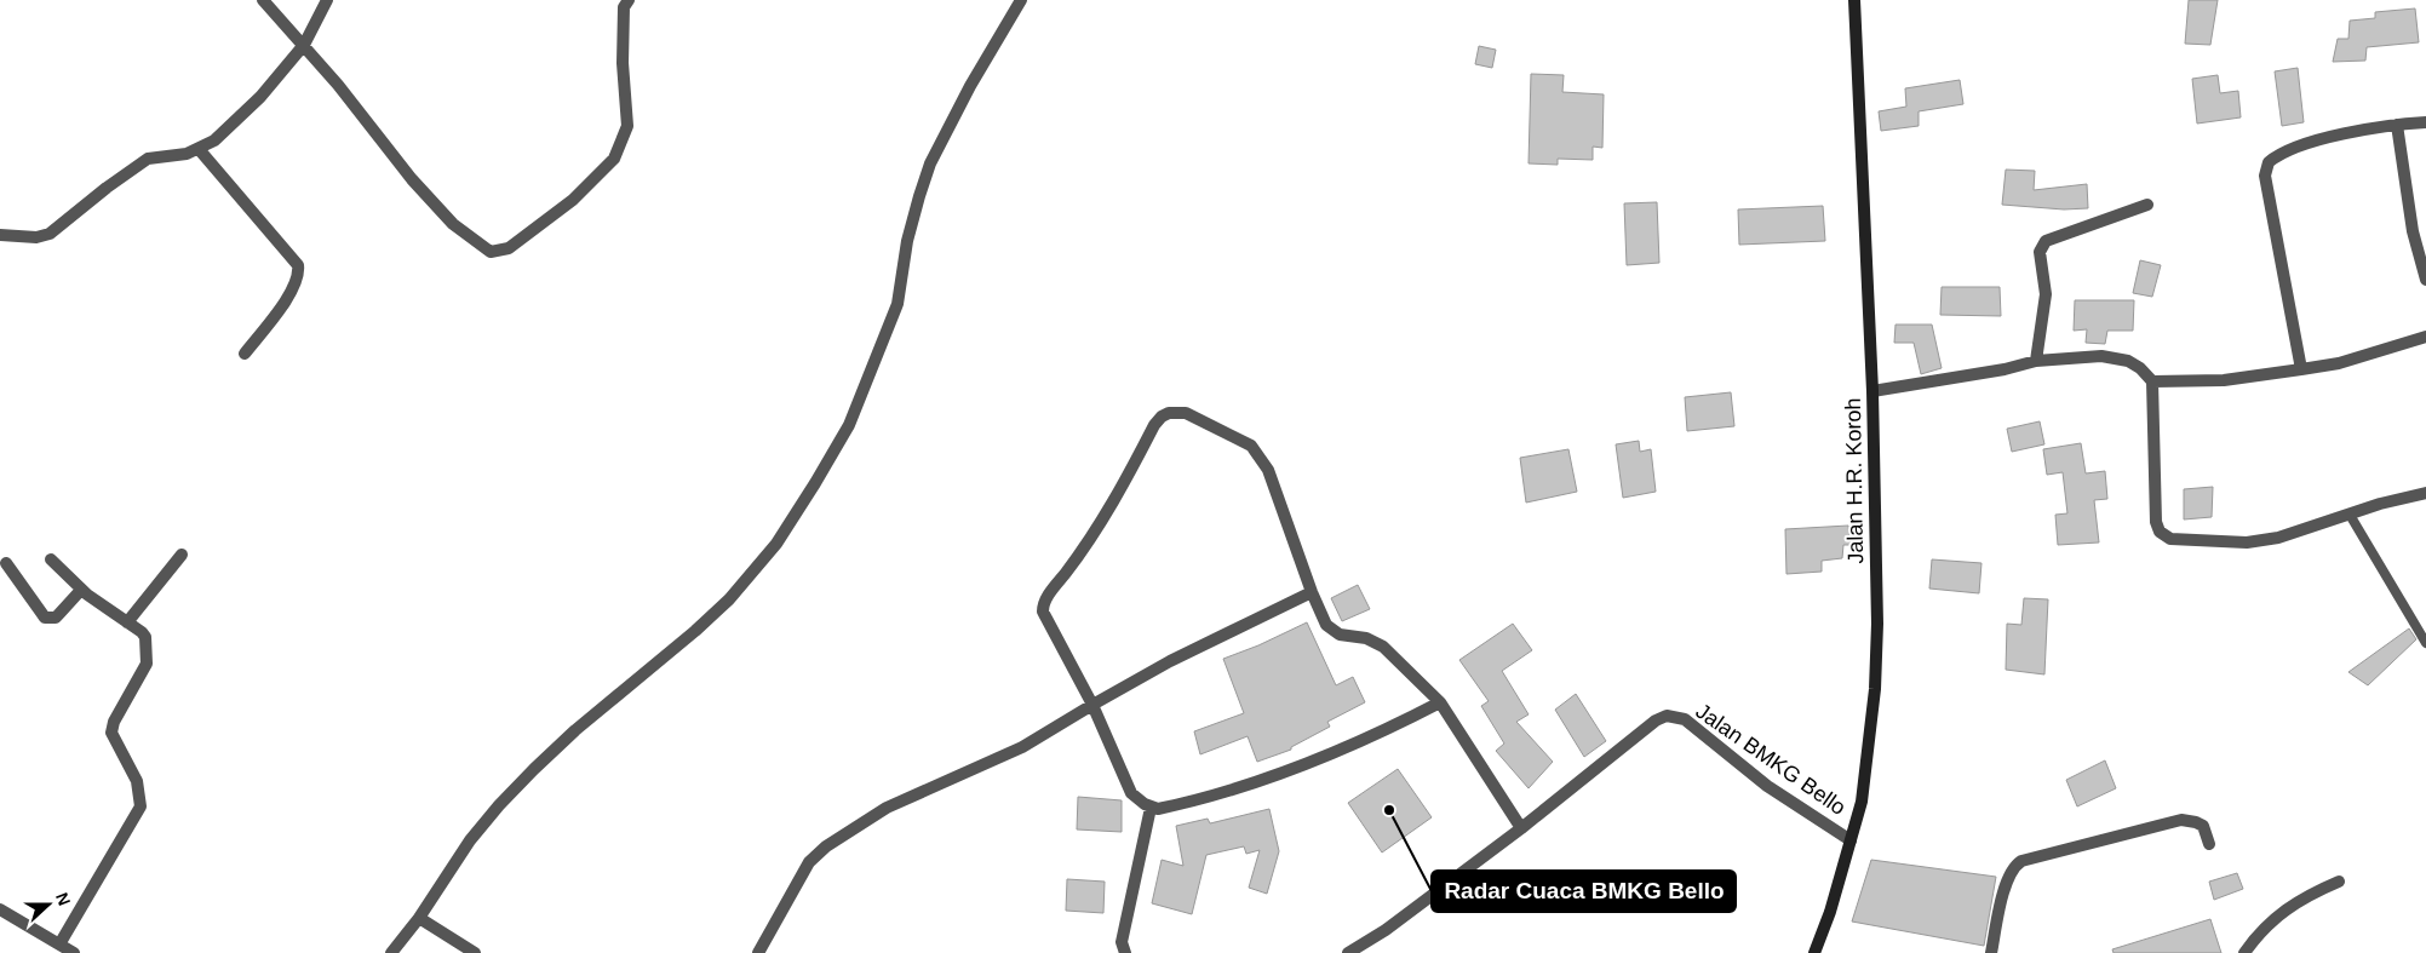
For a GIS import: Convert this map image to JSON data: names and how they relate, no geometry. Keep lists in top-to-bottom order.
{
  "streets": {
    "main road": ["Jalan H.R. Koroh"],
    "street": ["Jalan BMKG Bello"]
  },
  "crossings": [
    ["Jalan H.R. Koroh", "Jalan BMKG Bello"]
  ],
  "places": ["Radar Cuaca BMKG Bello"],
  "north": "right"
}
